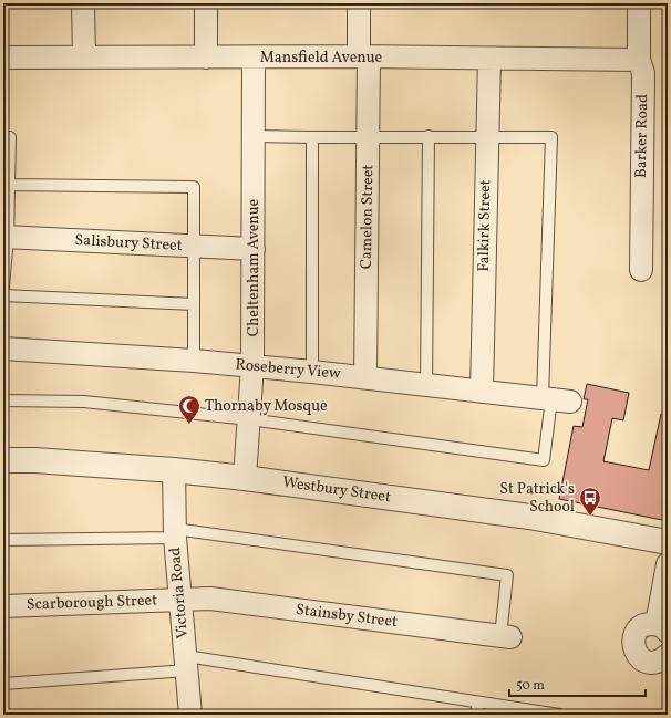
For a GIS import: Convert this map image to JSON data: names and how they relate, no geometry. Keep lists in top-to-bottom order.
{
  "streets": {
    "street": [
      "Mansfield Avenue",
      "Barker Road",
      "Camelon Street",
      "Falkirk Street",
      "Salisbury Street",
      "Cheltenham Avenue",
      "Roseberry View",
      "Westbury Street",
      "Victoria Road",
      "Scarborough Street",
      "Stainsby Street"
    ]
  },
  "crossings": [
    ["Mansfield Avenue", "Barker Road"],
    ["Mansfield Avenue", "Camelon Street"],
    ["Mansfield Avenue", "Falkirk Street"],
    ["Mansfield Avenue", "Cheltenham Avenue"],
    ["Camelon Street", "Roseberry View"],
    ["Falkirk Street", "Roseberry View"],
    ["Salisbury Street", "Cheltenham Avenue"],
    ["Cheltenham Avenue", "Roseberry View"],
    ["Cheltenham Avenue", "Westbury Street"],
    ["Westbury Street", "Victoria Road"],
    ["Victoria Road", "Scarborough Street"],
    ["Victoria Road", "Stainsby Street"],
    ["Scarborough Street", "Stainsby Street"]
  ],
  "places": {
    "mosque": ["Thornaby Mosque"],
    "bus stop": ["St Patrick's School"]
  },
  "scale_bar": "50 m"
}
